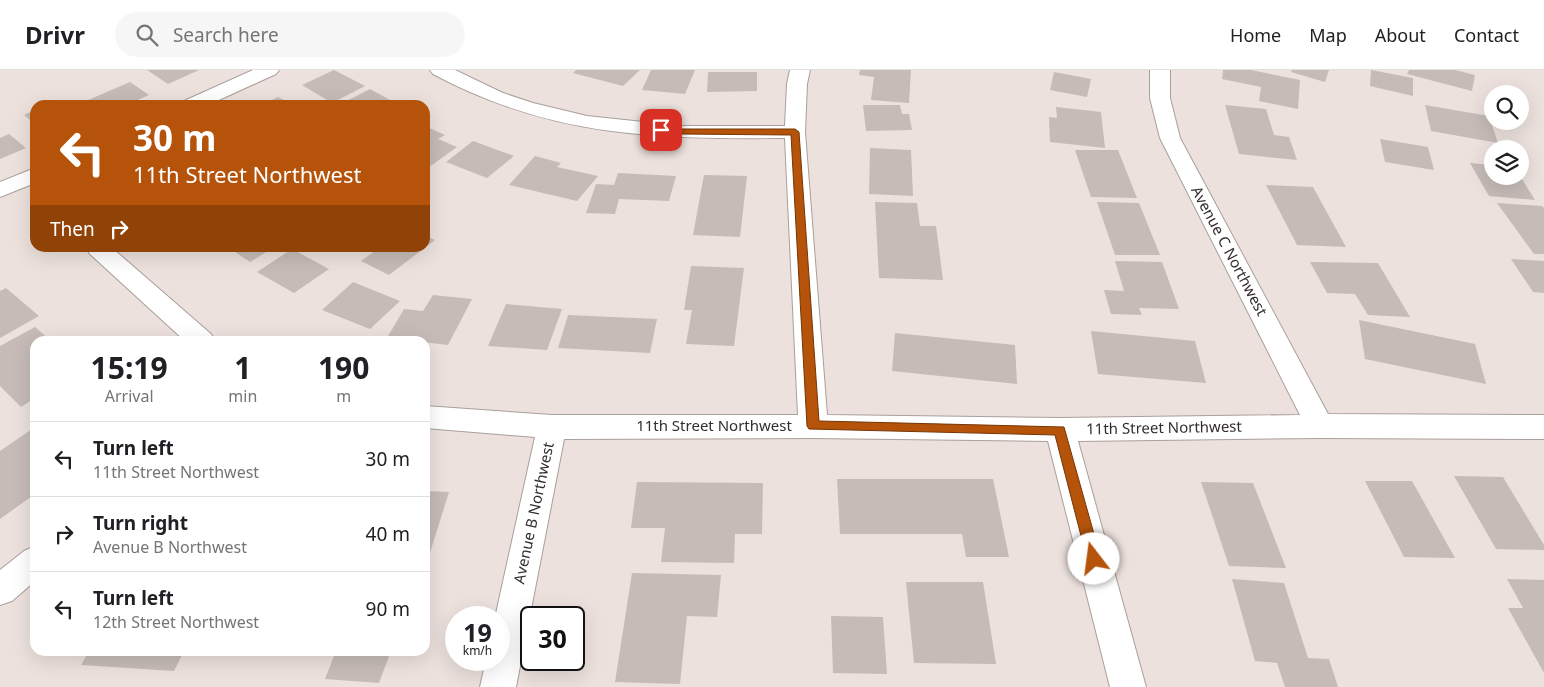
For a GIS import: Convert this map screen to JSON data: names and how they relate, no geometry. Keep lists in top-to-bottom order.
{
  "streets": {
    "street": ["Avenue C Northwest", "11th Street Northwest", "Avenue B Northwest"]
  },
  "crossings": [
    ["Avenue C Northwest", "11th Street Northwest"],
    ["11th Street Northwest", "Avenue B Northwest"]
  ],
  "page": {
    "header": "Drivr",
    "search": "Search here",
    "nav": [
      "Home",
      "Map",
      "About",
      "Contact"
    ],
    "turn": ["30 m", "11th Street Northwest"],
    "then": "Then",
    "eta": [
      "15:19",
      "Arrival",
      "1",
      "min",
      "190",
      "m"
    ],
    "list": [
      {
        "name": "Turn left",
        "note": "11th Street Northwest",
        "value": "30 m"
      },
      {
        "name": "Turn right",
        "note": "Avenue B Northwest",
        "value": "40 m"
      },
      {
        "name": "Turn left",
        "note": "12th Street Northwest",
        "value": "90 m"
      }
    ],
    "speed": "19 km/h",
    "limit": "30"
  }
}
